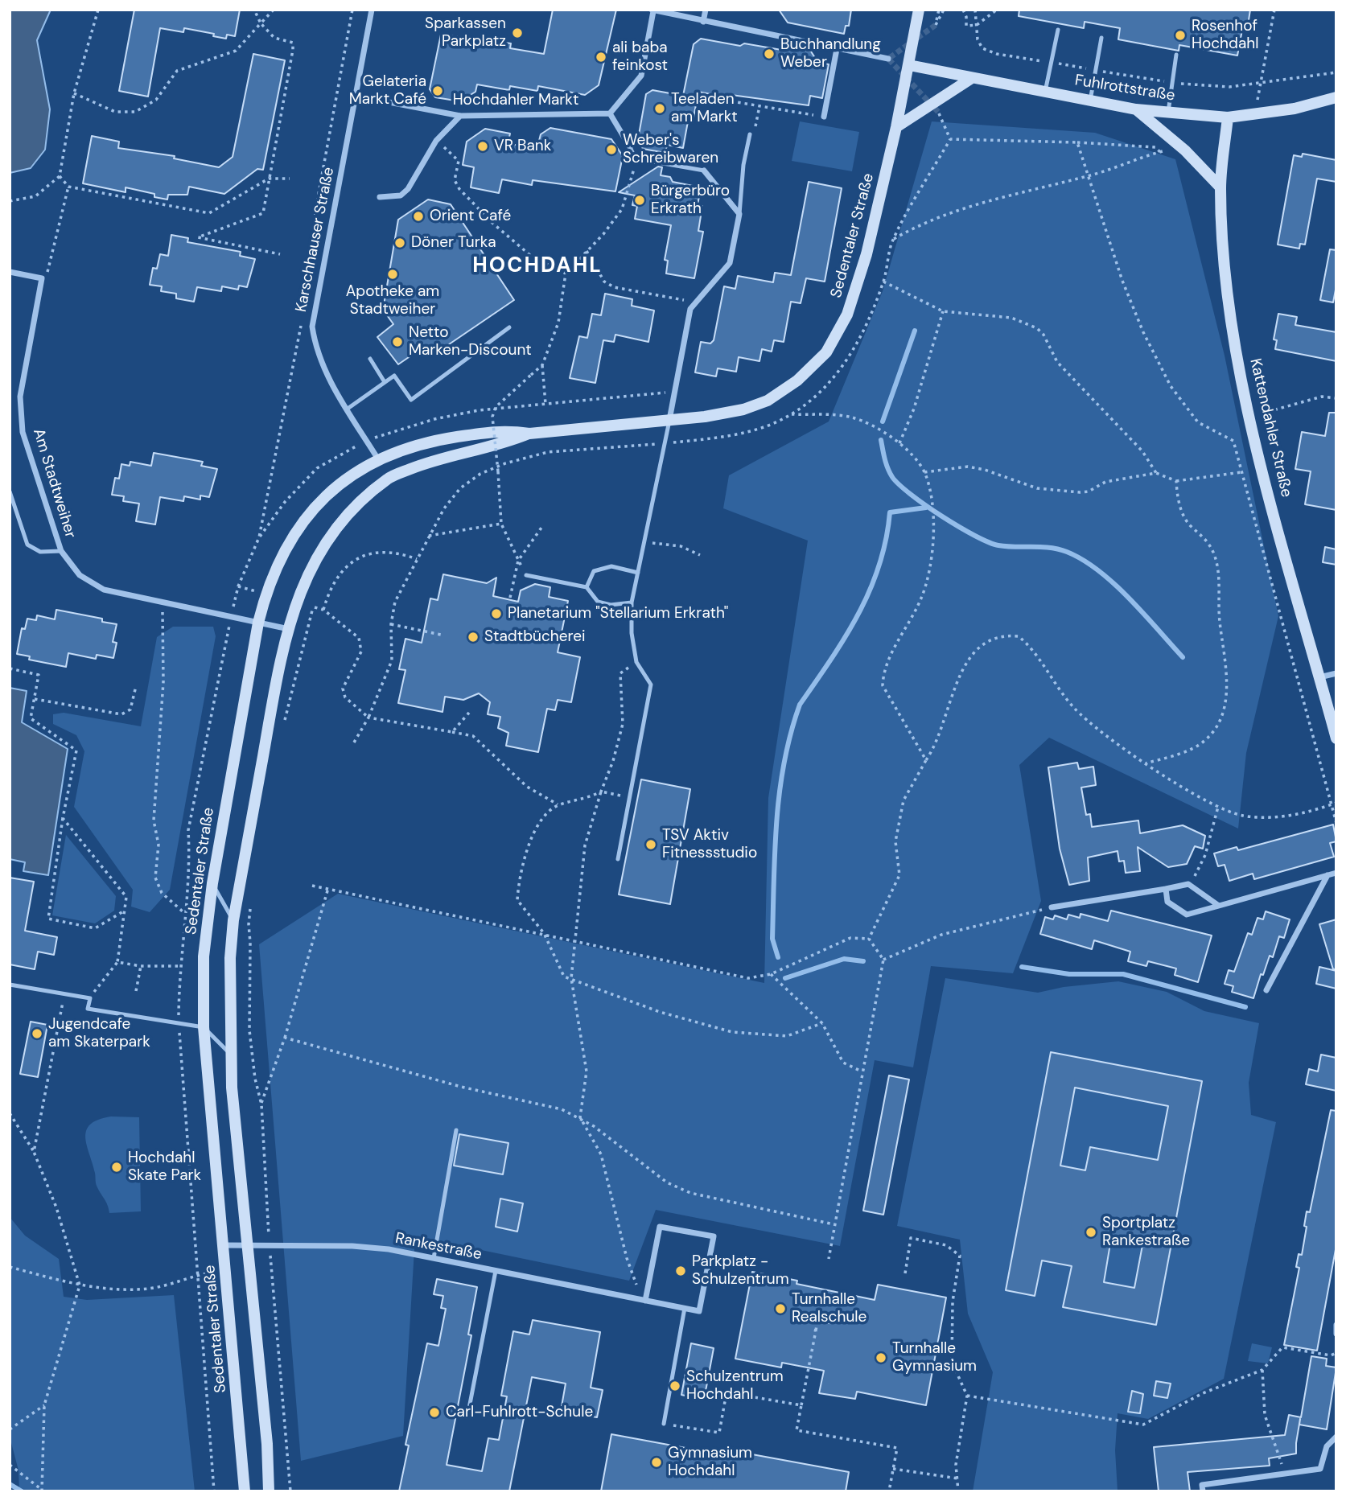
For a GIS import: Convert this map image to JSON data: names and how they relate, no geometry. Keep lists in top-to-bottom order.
{
  "streets": {
    "street": [
      "Fuhlrottstraße",
      "Hochdahler Markt",
      "Sedentaler Straße",
      "Karschhauser Straße",
      "Kattendahler Straße",
      "Am Stadtweiher",
      "Rankestraße"
    ]
  },
  "crossings": [
    ["Fuhlrottstraße", "Sedentaler Straße"],
    ["Fuhlrottstraße", "Kattendahler Straße"],
    ["Hochdahler Markt", "Karschhauser Straße"],
    ["Sedentaler Straße", "Karschhauser Straße"],
    ["Sedentaler Straße", "Am Stadtweiher"],
    ["Sedentaler Straße", "Rankestraße"]
  ],
  "districts": ["HOCHDAHL"],
  "places": [
    "Sparkassen Parkplatz",
    "Rosenhof Hochdahl",
    "Buchhandlung Weber",
    "ali baba feinkost",
    "Gelateria Markt Café",
    "Teeladen am Markt",
    "VR Bank",
    "Weber's Schreibwaren",
    "Bürgerbüro Erkrath",
    "Orient Café",
    "Döner Turka",
    "Apotheke am Stadtweiher",
    "Netto Marken-Discount",
    "Planetarium \"Stellarium Erkrath\"",
    "Stadtbücherei",
    "TSV Aktiv Fitnessstudio",
    "Jugendcafe am Skaterpark",
    "Hochdahl Skate Park",
    "Sportplatz Rankestraße",
    "Parkplatz - Schulzentrum",
    "Turnhalle Realschule",
    "Turnhalle Gymnasium",
    "Schulzentrum Hochdahl",
    "Carl-Fuhlrott-Schule",
    "Gymnasium Hochdahl"
  ]
}
